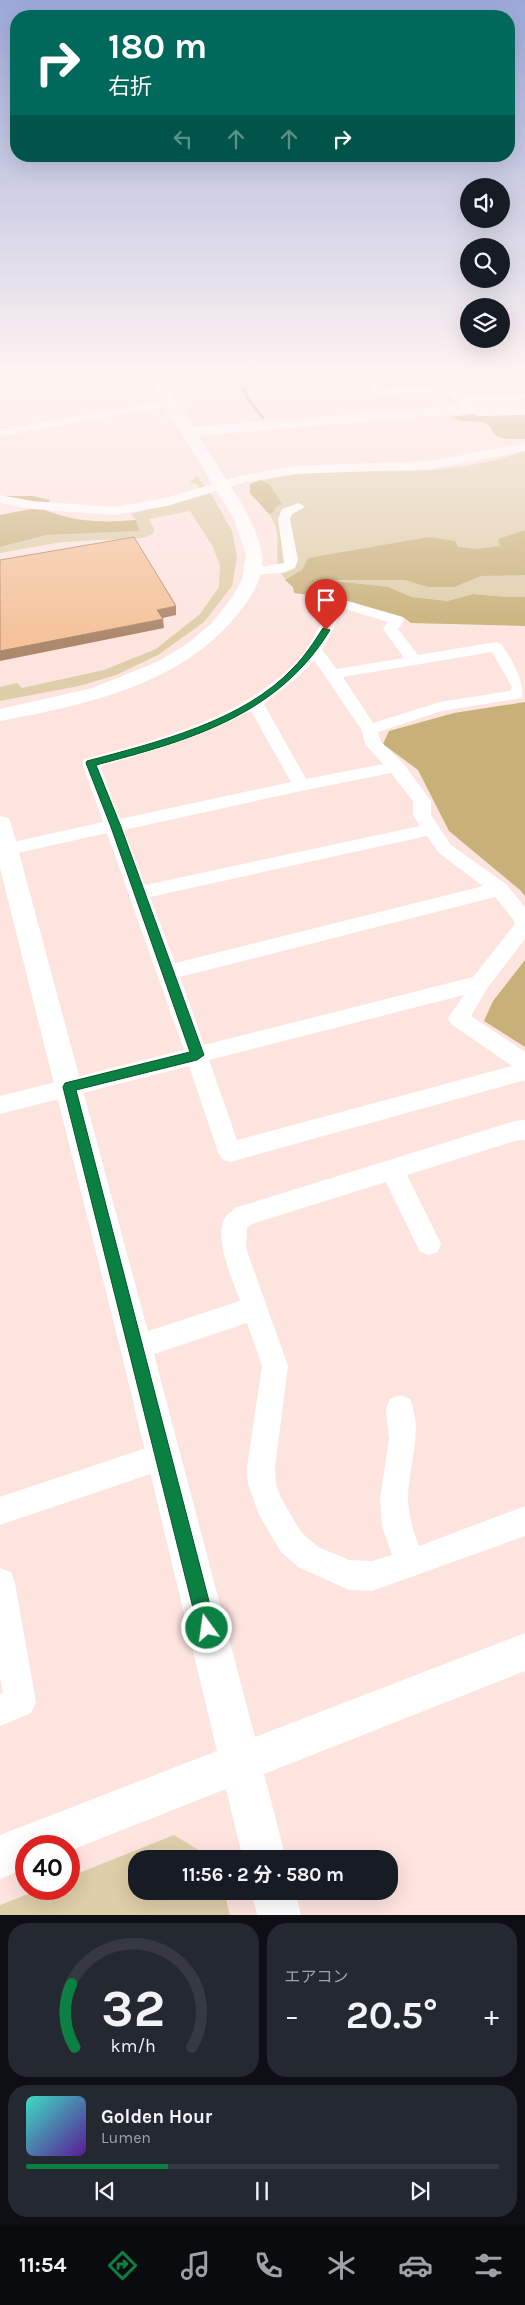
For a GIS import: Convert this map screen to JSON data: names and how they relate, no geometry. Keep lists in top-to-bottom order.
{
  "page": {
    "turn": ["180 m", "右折"],
    "limit": "40",
    "trip": "11:56 · 2 分 · 580 m",
    "tile": "エアコン",
    "heat": ["−", "20.5°", "+"],
    "song": ["Golden Hour", "Lumen"],
    "tabs": "11:54",
    "gauge": ["32", "km/h"]
  }
}
